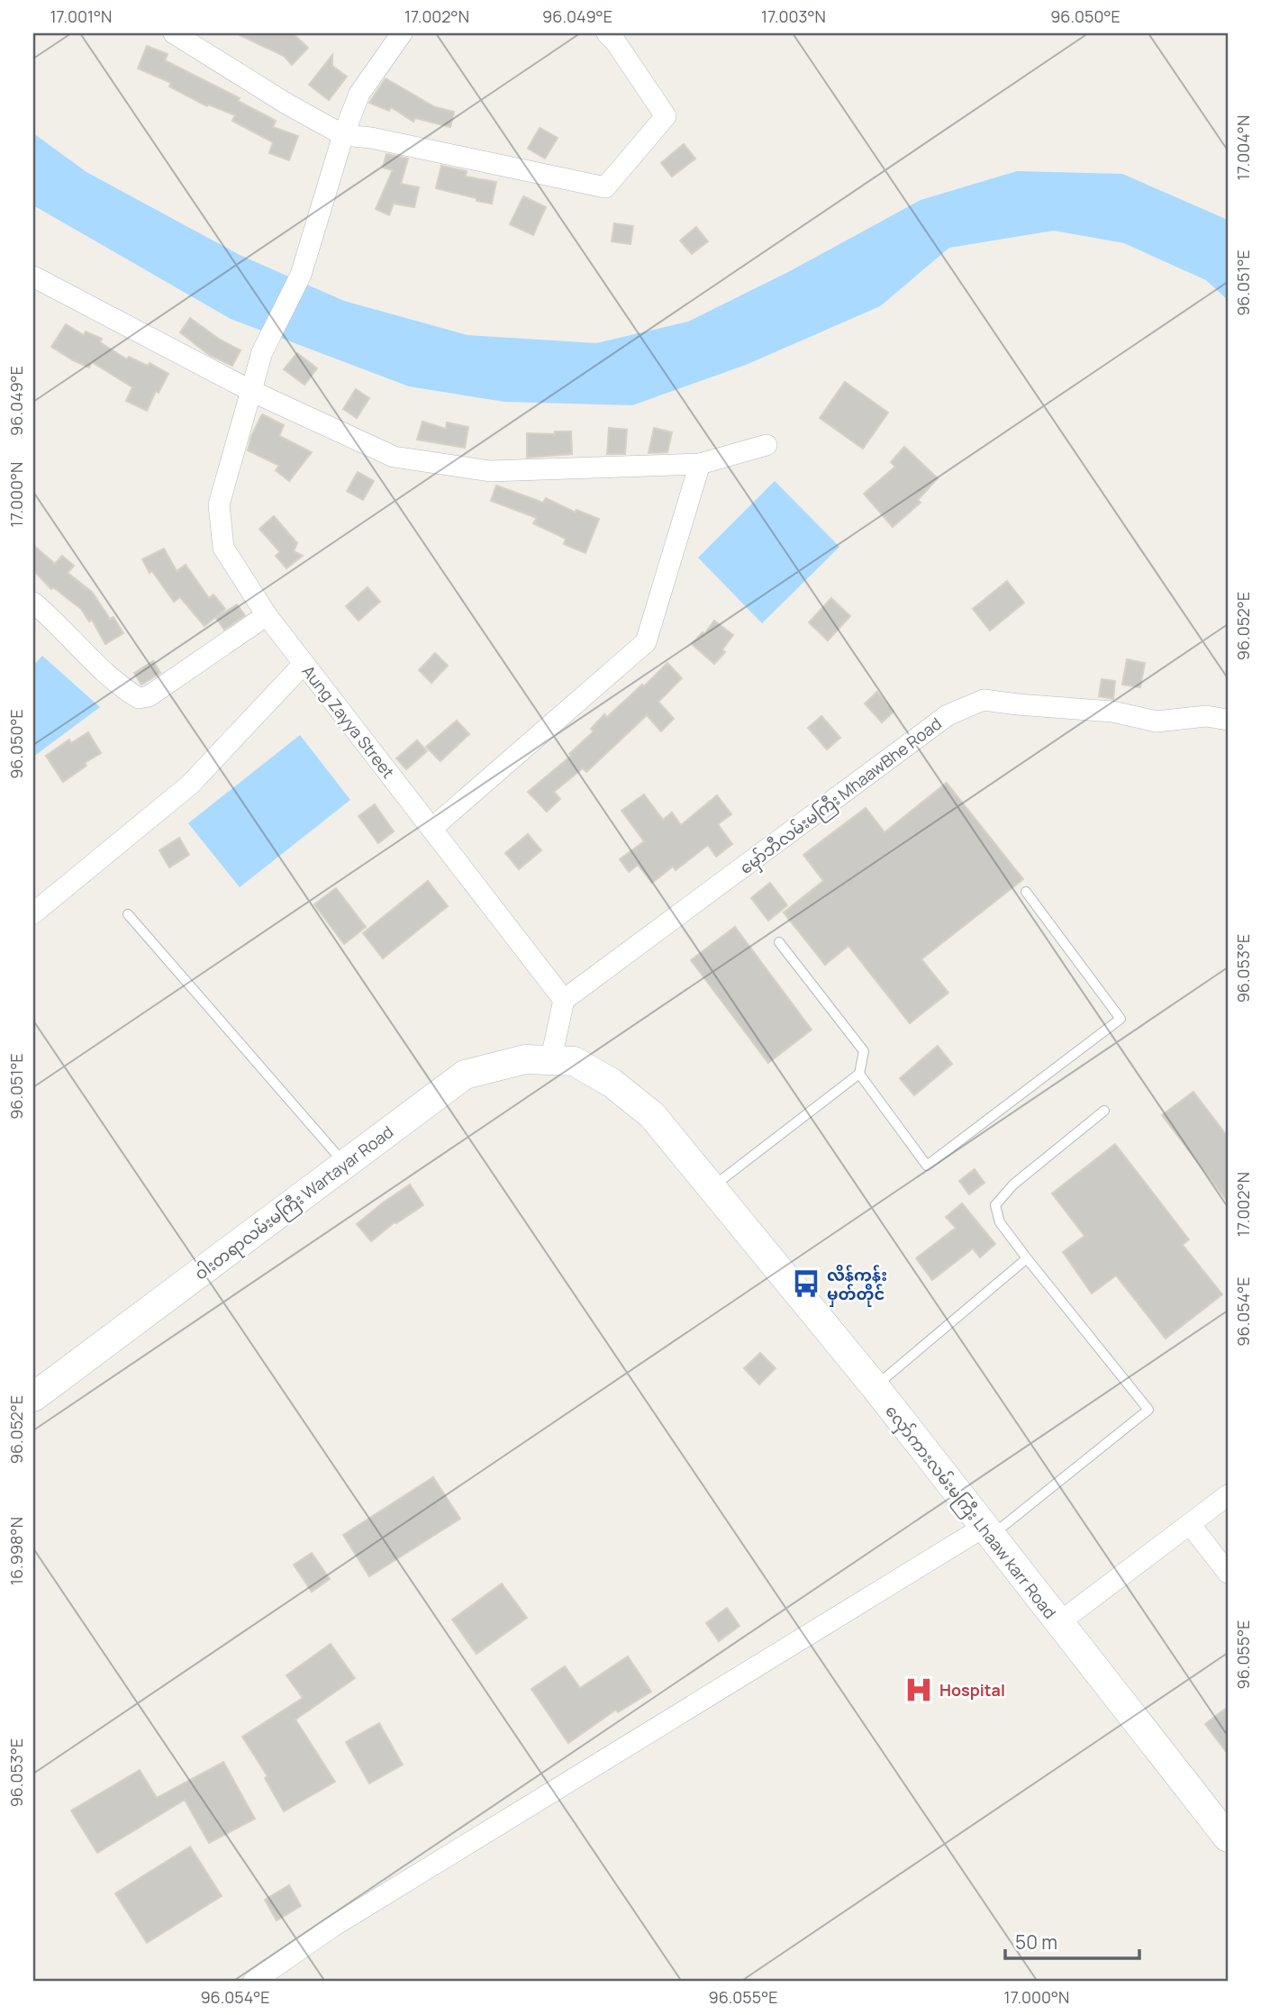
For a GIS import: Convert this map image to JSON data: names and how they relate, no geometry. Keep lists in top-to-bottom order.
{
  "streets": {
    "street": [
      "Aung Zayya Street",
      "မှော်ဘီလမ်းမကြီး MhaawBhe Road",
      "ဝါးတရာလမ်းမကြီး Wartayar Road",
      "လှော်ကားလမ်းမကြီး Lhaaw karr Road"
    ]
  },
  "crossings": [
    ["Aung Zayya Street", "မှော်ဘီလမ်းမကြီး MhaawBhe Road"],
    ["ဝါးတရာလမ်းမကြီး Wartayar Road", "လှော်ကားလမ်းမကြီး Lhaaw karr Road"]
  ],
  "places": {
    "bus stop": ["လိန်ကုန်း မှတ်တိုင်"],
    "hospital": ["Hospital"]
  },
  "scale_bar": "50 m",
  "coordinates": [
    "17.001°N",
    "17.002°N",
    "96.049°E",
    "17.003°N",
    "96.050°E",
    "17.004°N",
    "96.051°E",
    "17.000°N",
    "96.052°E",
    "96.053°E",
    "96.054°E",
    "16.998°N",
    "96.055°E"
  ]
}
